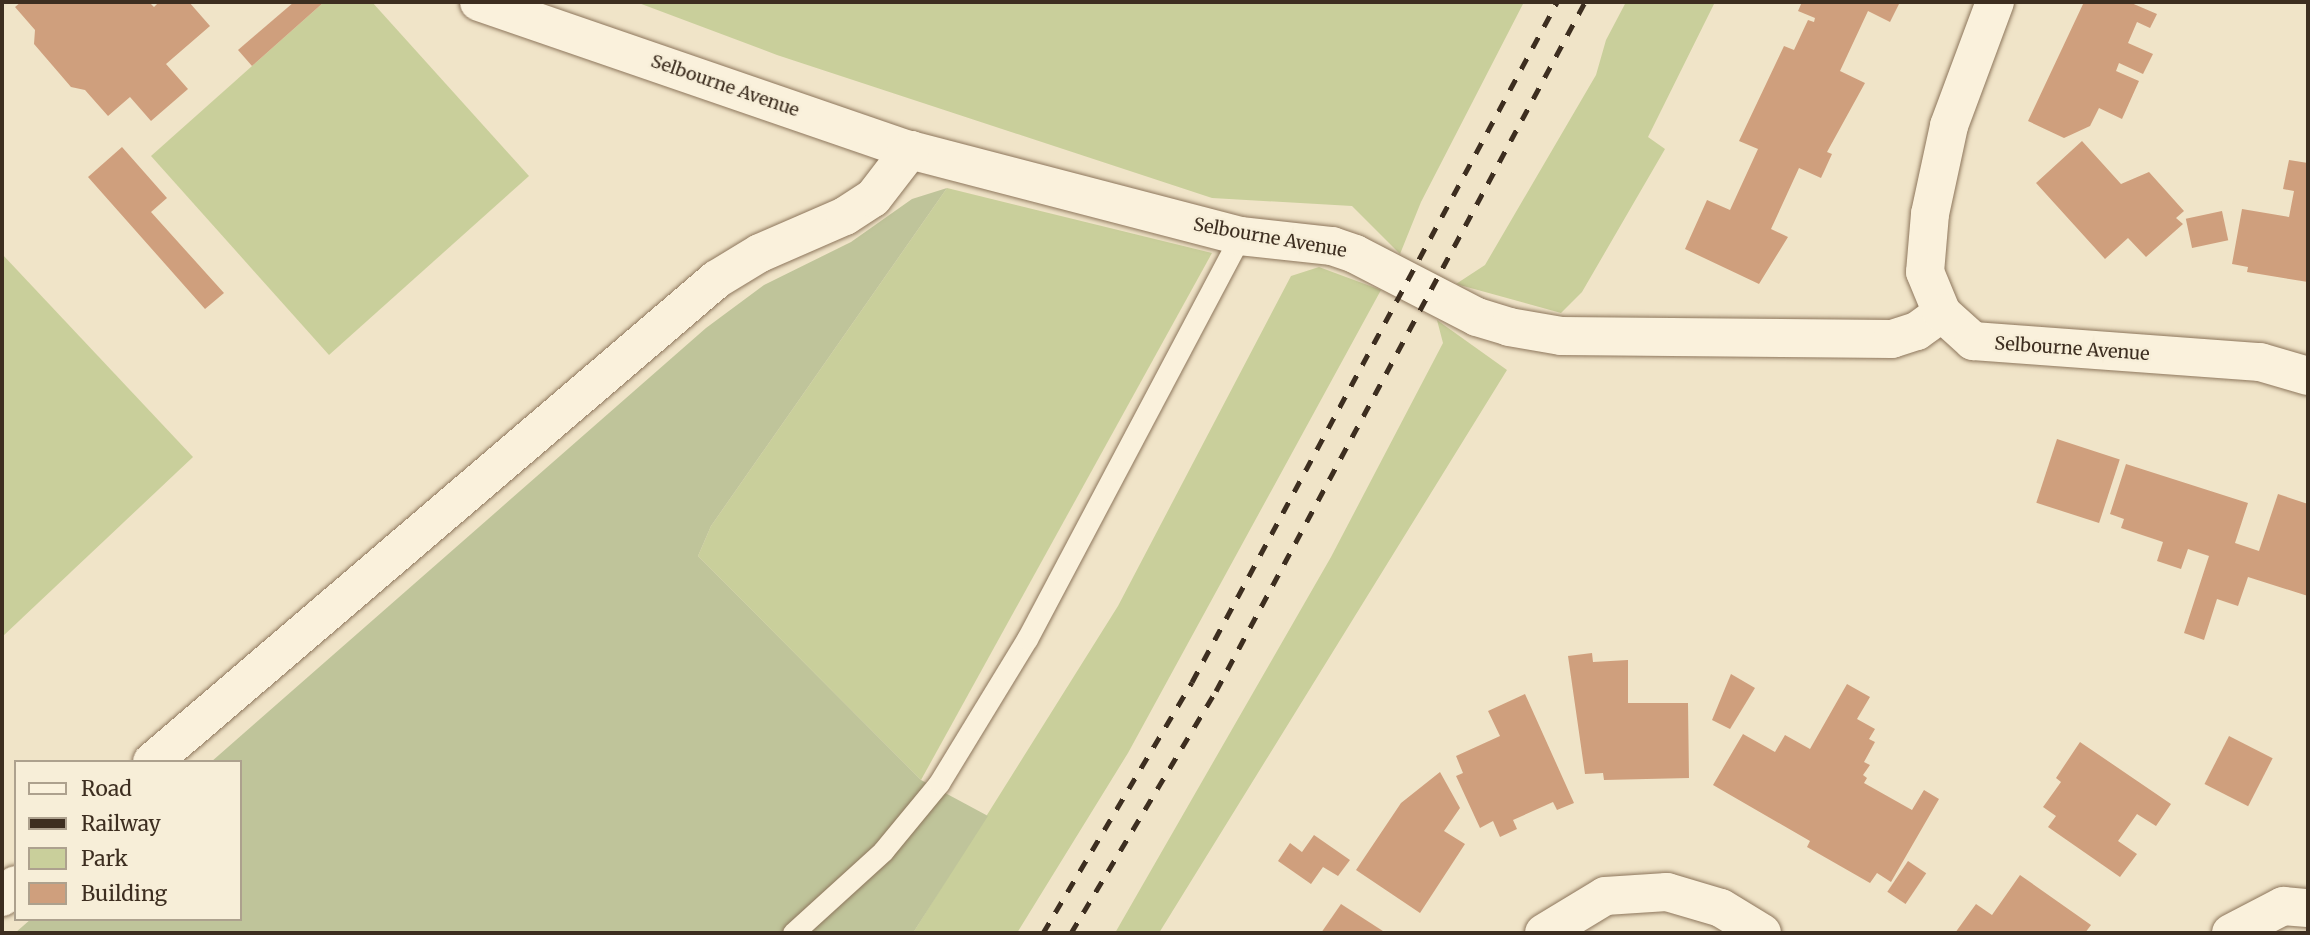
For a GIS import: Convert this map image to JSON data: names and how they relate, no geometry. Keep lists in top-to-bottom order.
{
  "streets": {
    "street": ["Selbourne Avenue"]
  },
  "legend": [
    "Road",
    "Railway",
    "Park",
    "Building"
  ]
}
